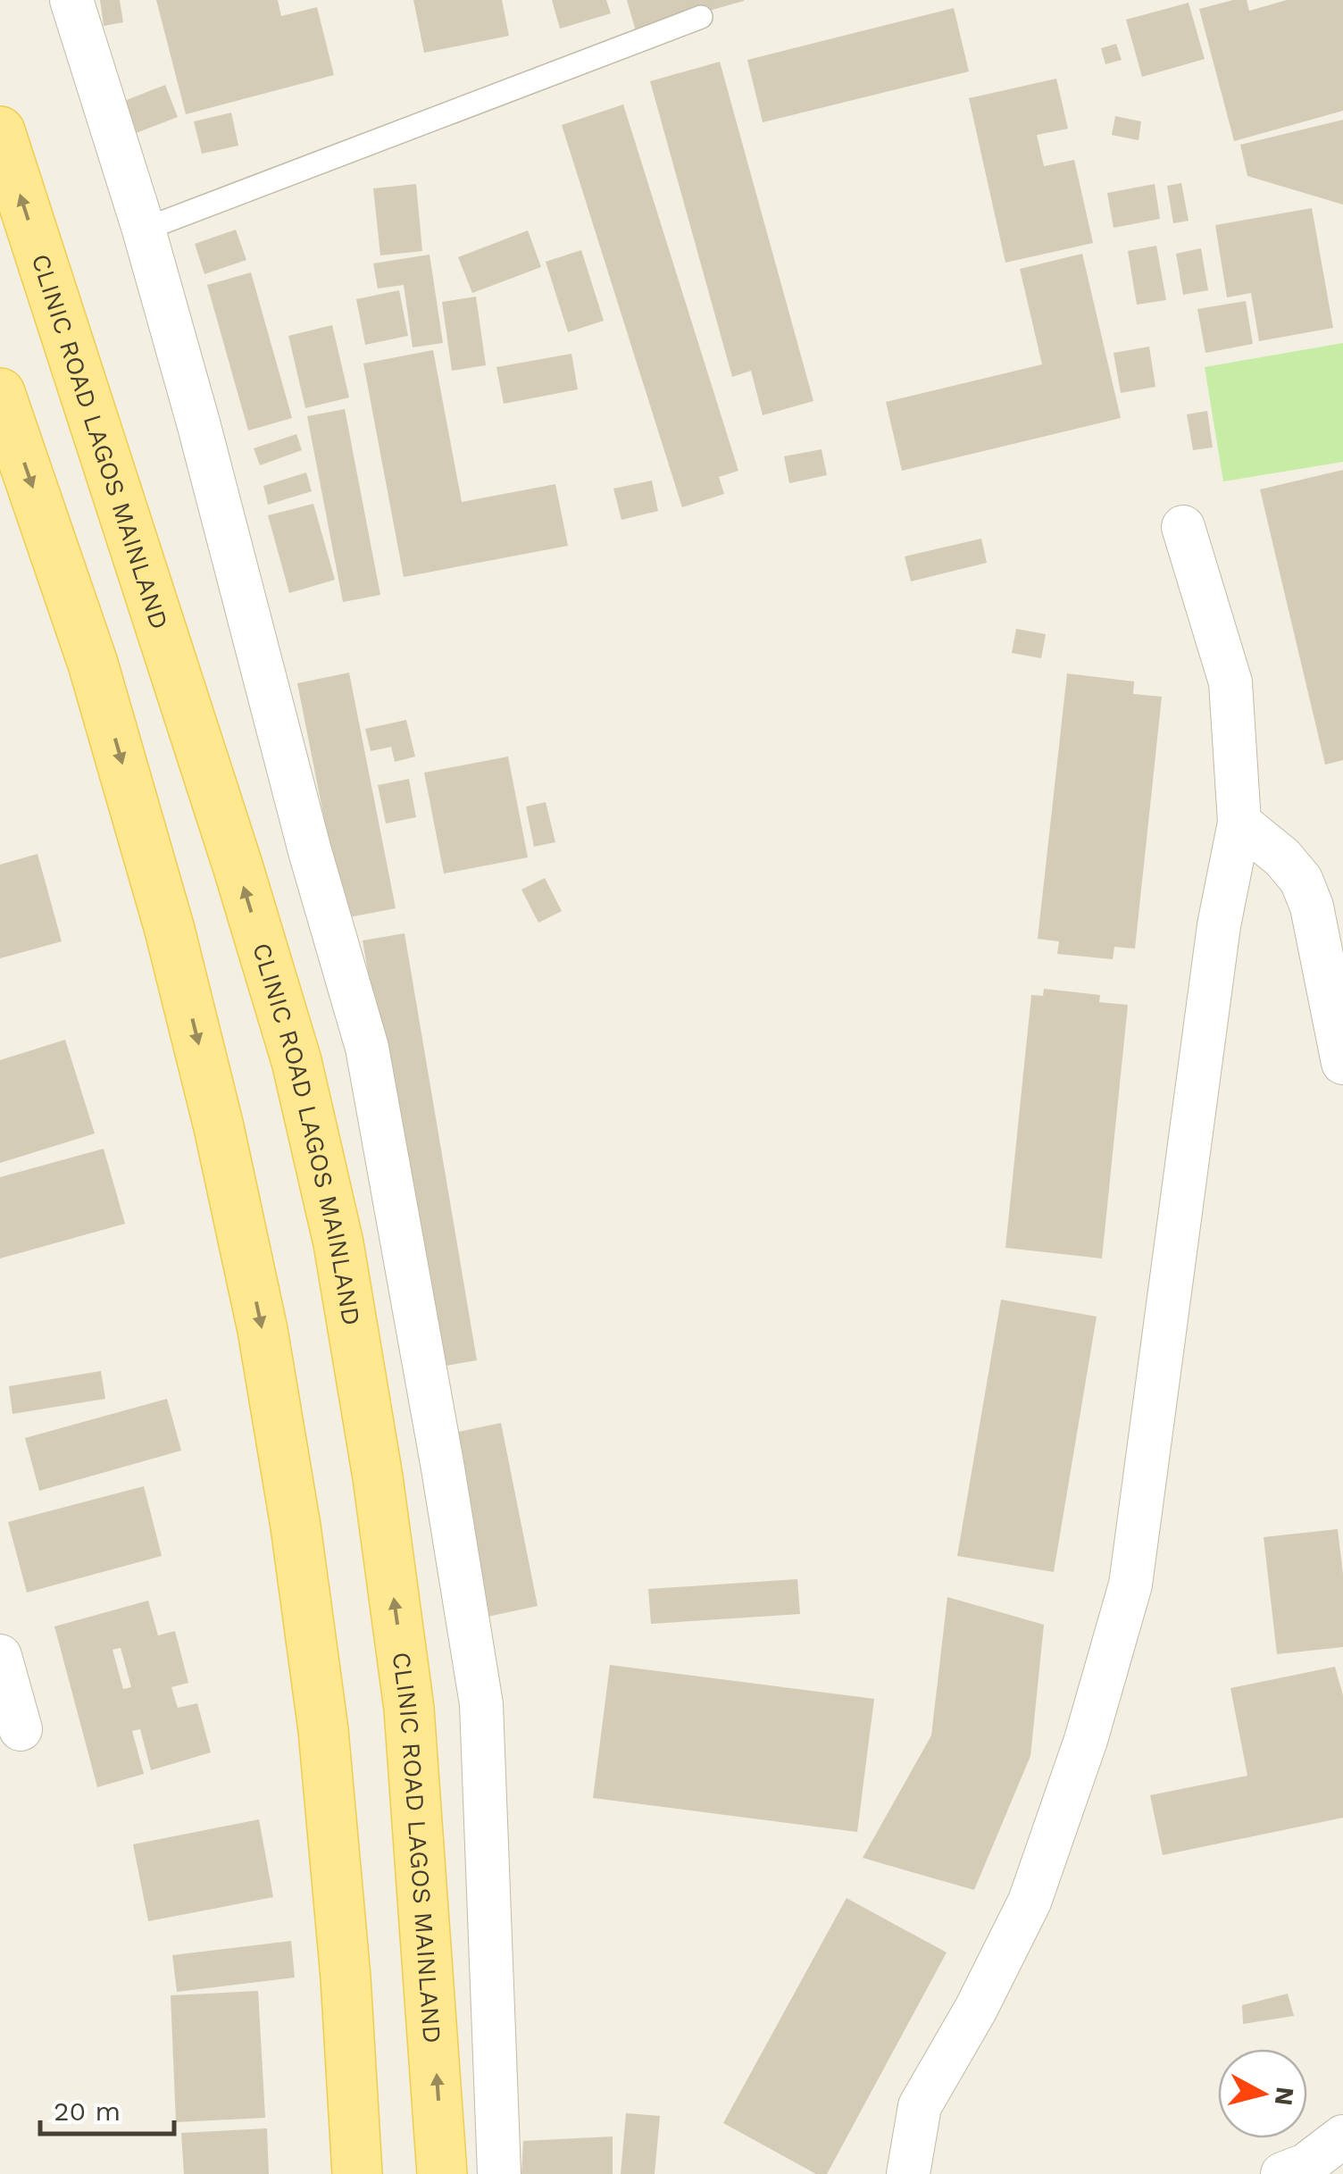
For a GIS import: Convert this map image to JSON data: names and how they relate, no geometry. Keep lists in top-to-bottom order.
{
  "streets": {
    "main road": ["CLINIC ROAD LAGOS MAINLAND"]
  },
  "scale_bar": "20 m",
  "north": "right"
}
